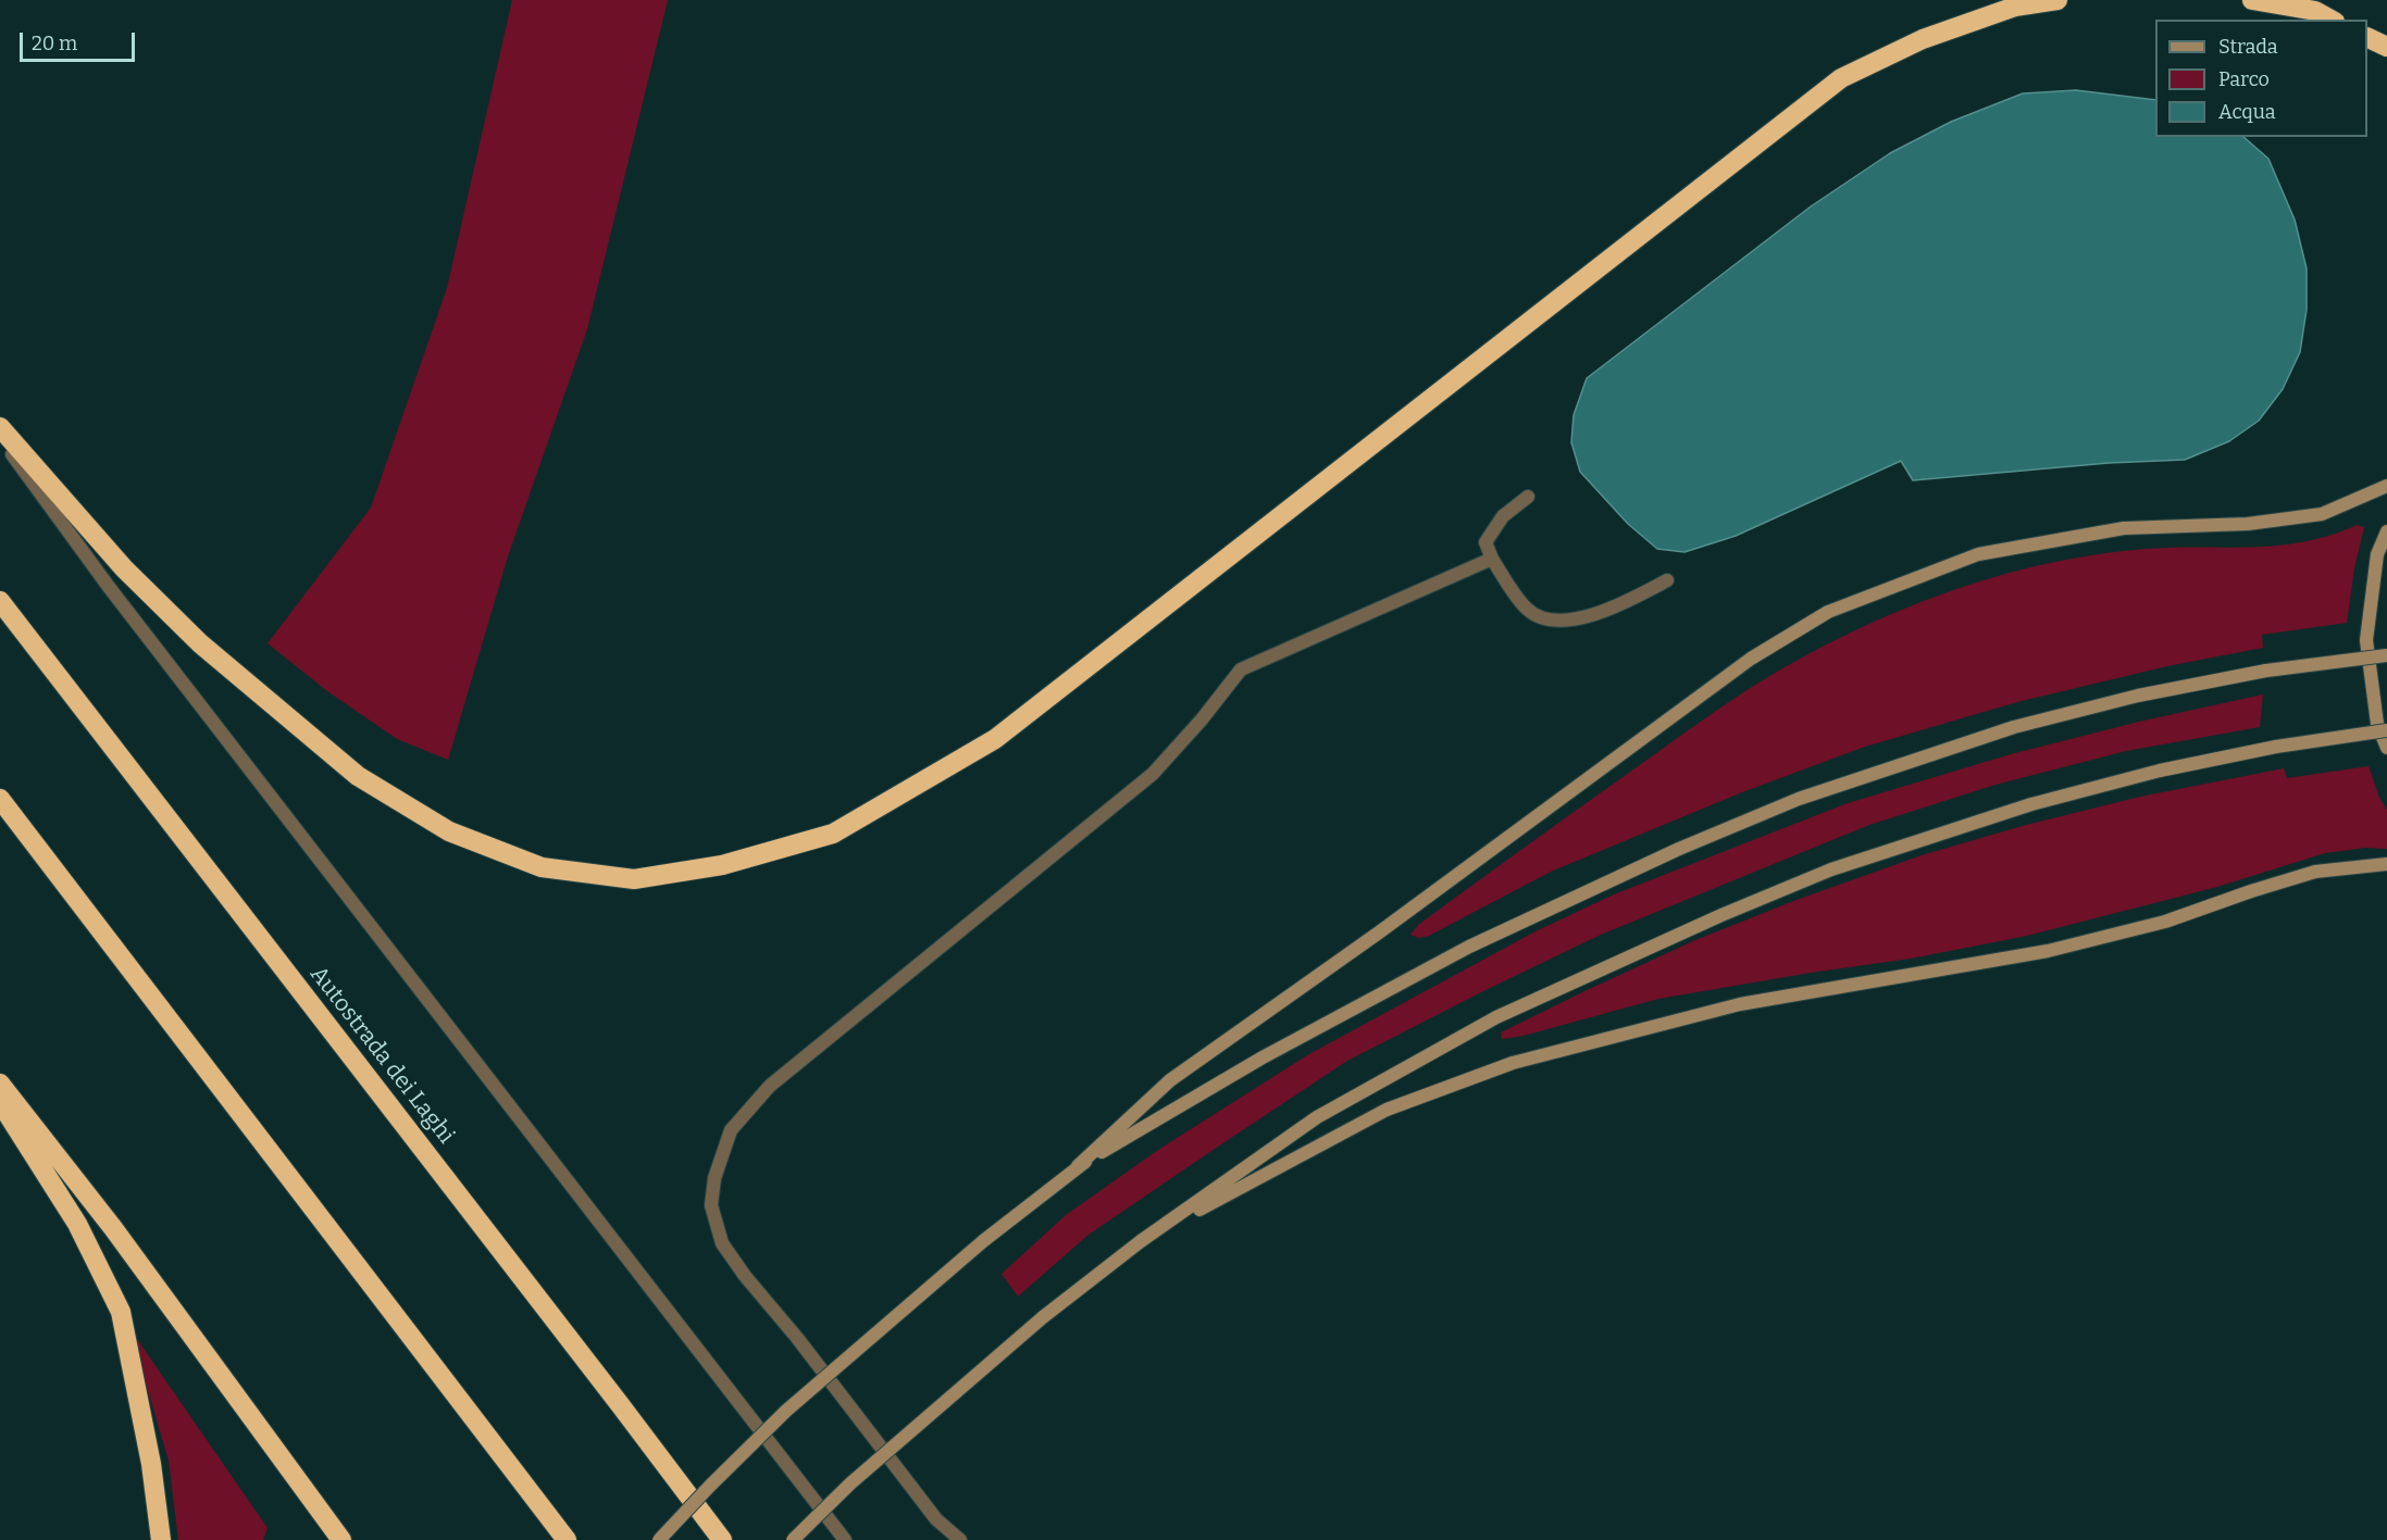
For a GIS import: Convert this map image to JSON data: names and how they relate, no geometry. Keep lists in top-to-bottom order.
{
  "streets": {
    "highway": ["Autostrada dei Laghi"]
  },
  "legend": ["Strada", "Parco", "Acqua"],
  "scale_bar": "20 m"
}
